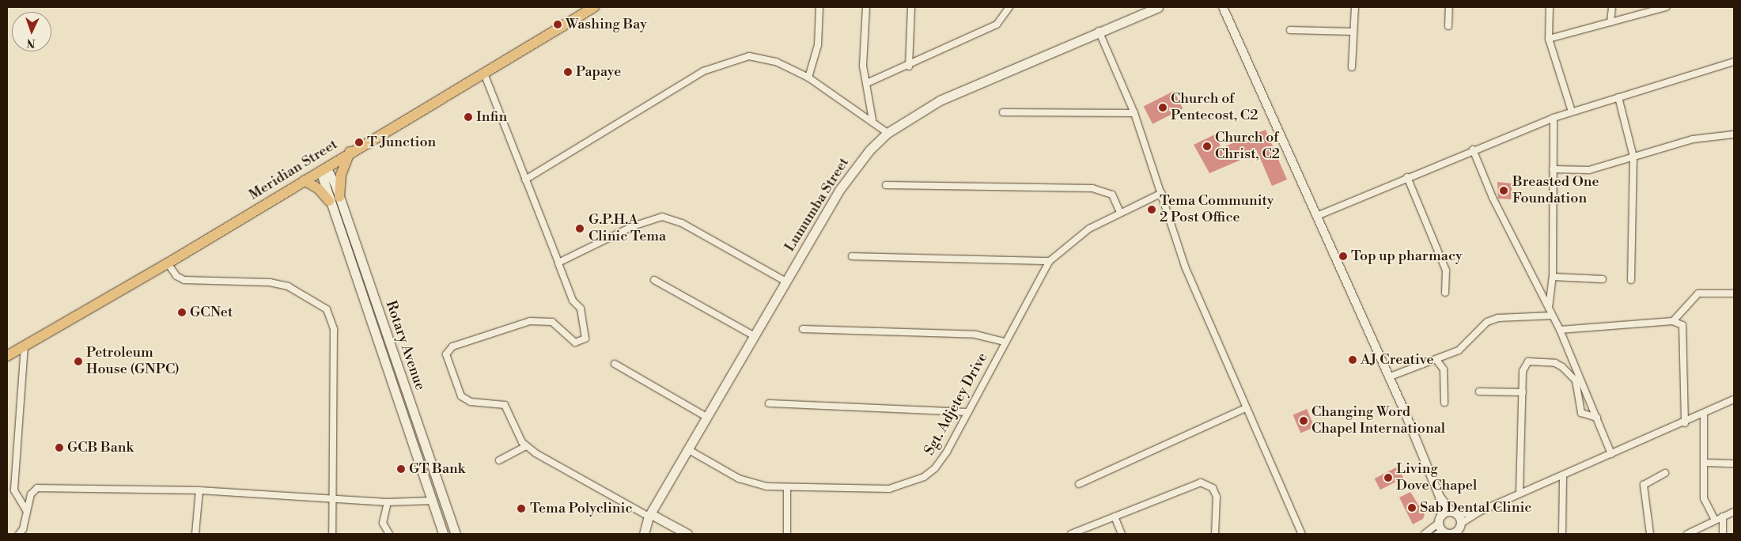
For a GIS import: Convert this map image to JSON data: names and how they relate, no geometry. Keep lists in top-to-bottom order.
{
  "streets": {
    "main road": ["Meridian Street", "Lumumba Street", "Rotary Avenue"],
    "street": ["Sgt. Adjetey Drive"]
  },
  "crossings": [
    ["Meridian Street", "Rotary Avenue"],
    ["Lumumba Street", "Sgt. Adjetey Drive"]
  ],
  "places": [
    "Washing Bay",
    "Papaye",
    "Church of Pentecost, C2",
    "Infin",
    "T Junction",
    "Church of Christ, C2",
    "Breasted One Foundation",
    "Tema Community 2 Post Office",
    "G.P.H.A Clinic Tema",
    "Top up pharmacy",
    "GCNet",
    "AJ Creative",
    "Petroleum House (GNPC)",
    "Changing Word Chapel International",
    "GCB Bank",
    "GT Bank",
    "Living Dove Chapel",
    "Sab Dental Clinic",
    "Tema Polyclinic"
  ],
  "north": "bottom"
}
